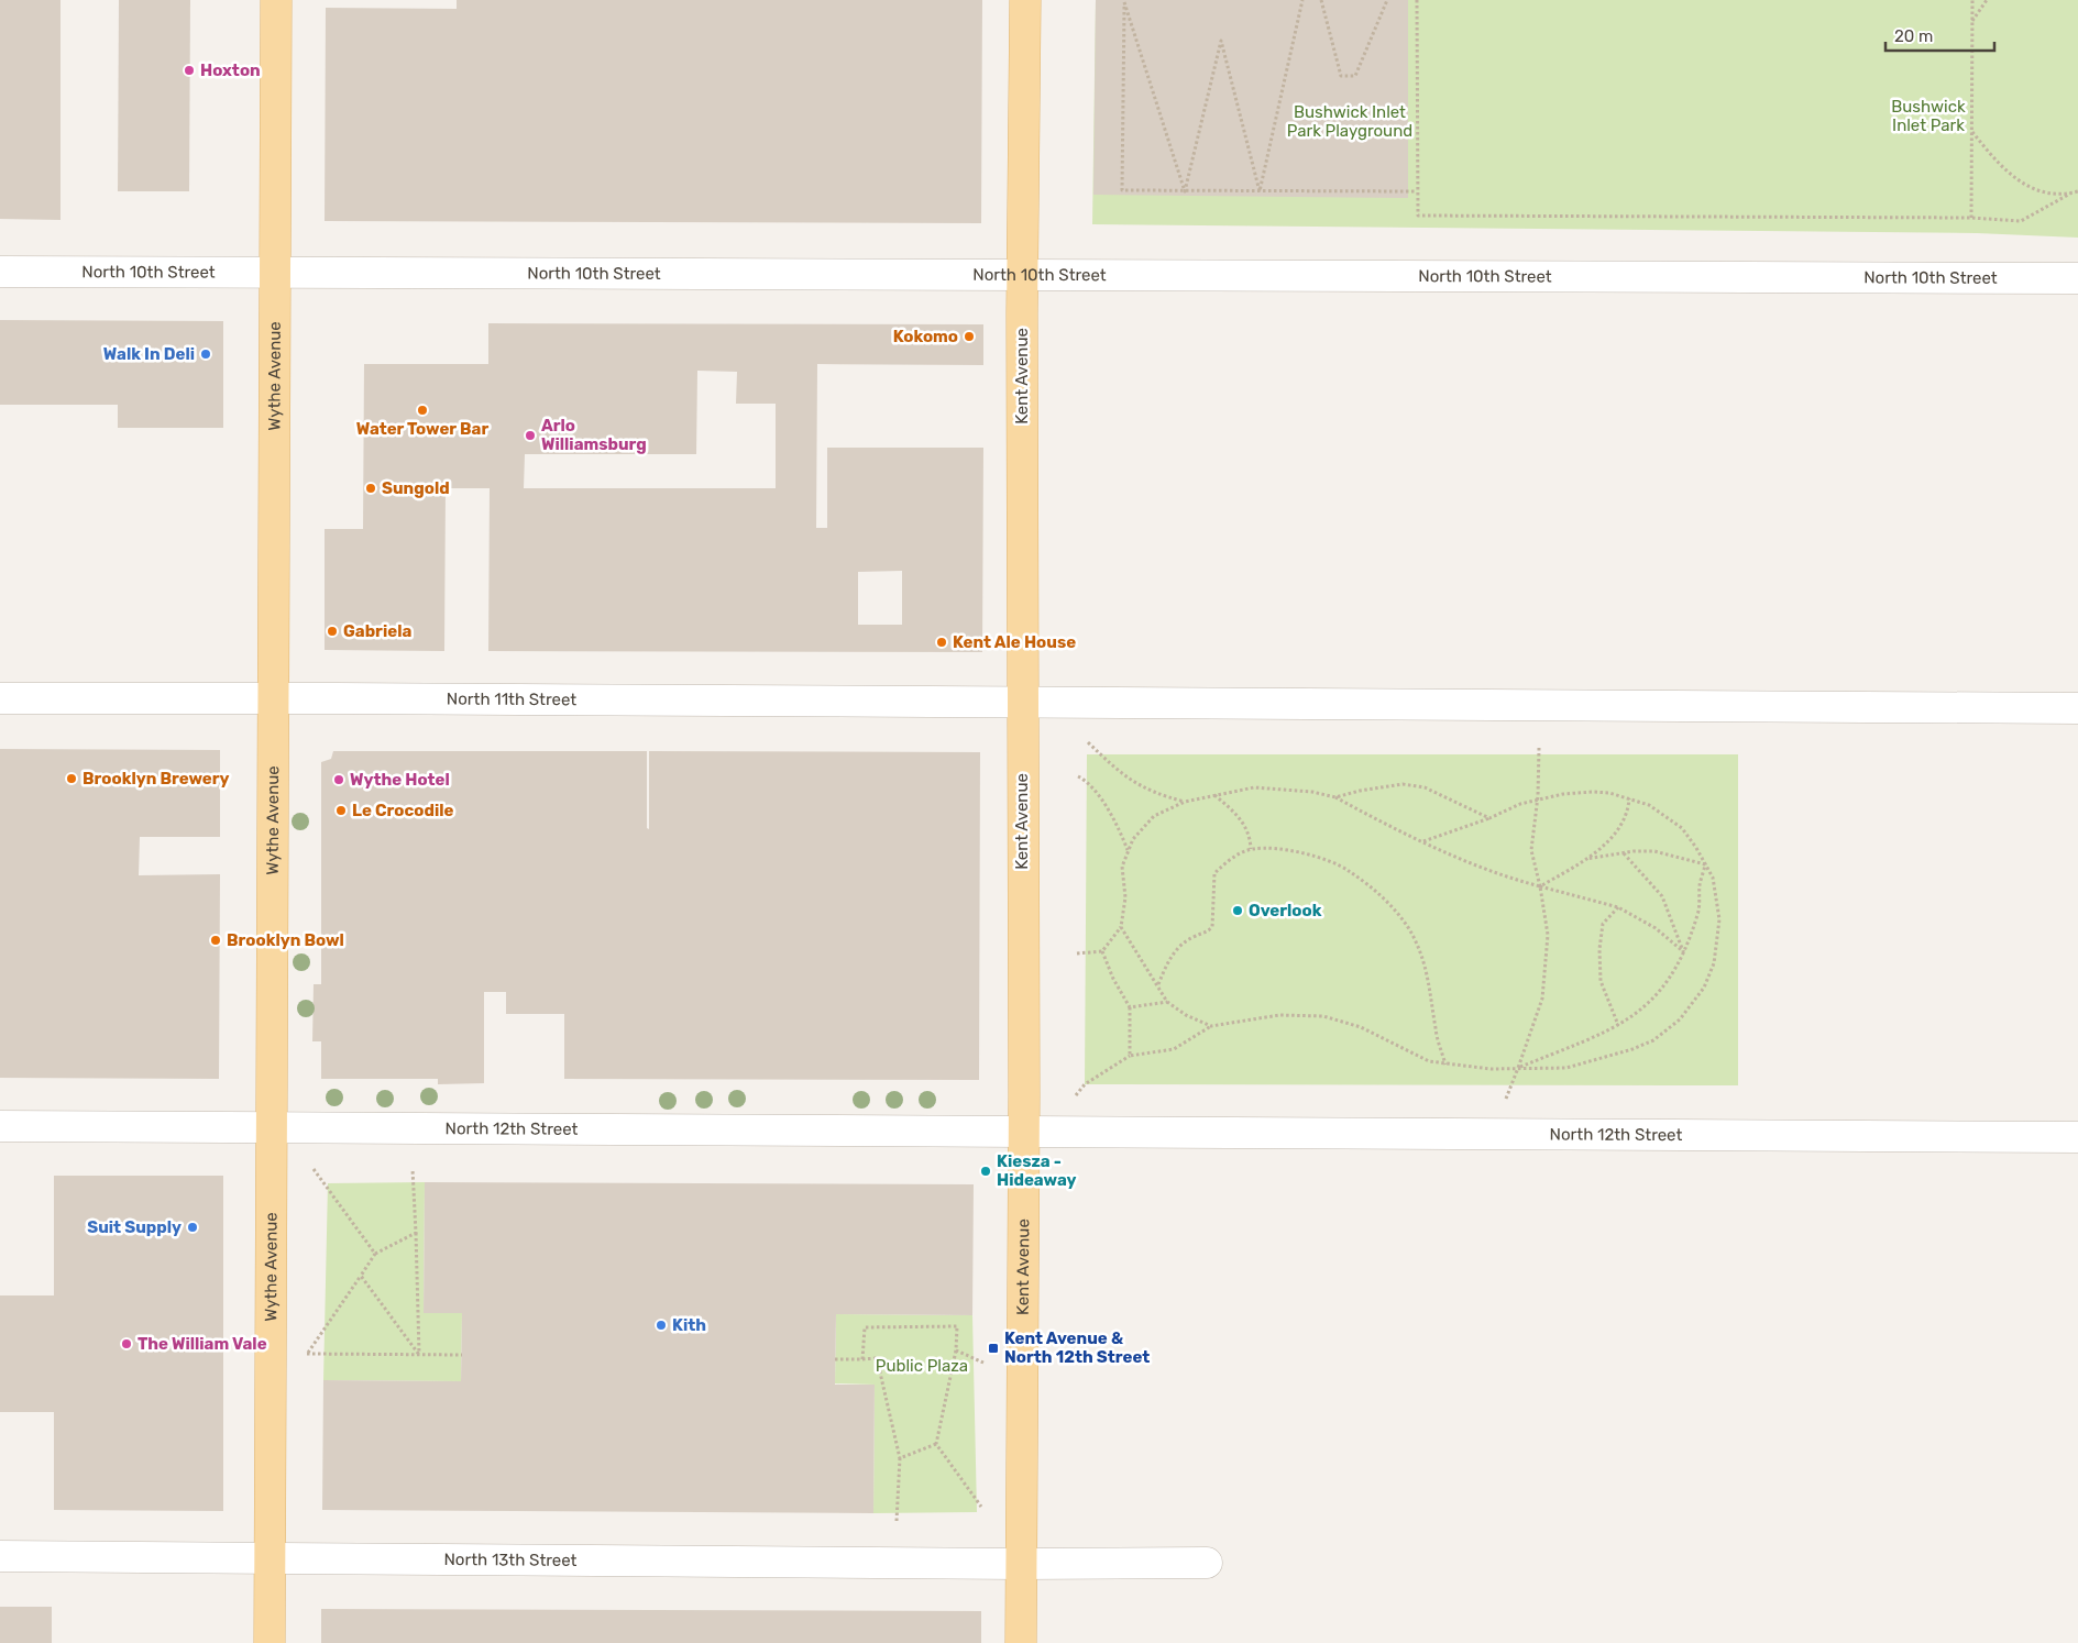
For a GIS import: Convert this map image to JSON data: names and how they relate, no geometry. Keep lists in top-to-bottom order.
{
  "streets": {
    "main road": ["Wythe Avenue", "Kent Avenue"],
    "street": [
      "North 10th Street",
      "North 11th Street",
      "North 12th Street",
      "North 13th Street"
    ]
  },
  "crossings": [
    ["North 10th Street", "Wythe Avenue"],
    ["North 10th Street", "Kent Avenue"],
    ["Wythe Avenue", "North 11th Street"],
    ["Wythe Avenue", "North 12th Street"],
    ["Wythe Avenue", "North 13th Street"],
    ["Kent Avenue", "North 11th Street"],
    ["Kent Avenue", "North 12th Street"],
    ["Kent Avenue", "North 13th Street"]
  ],
  "parks": ["Bushwick Inlet Park", "Bushwick Inlet Park Playground", "Public Plaza"],
  "places": {
    "other": [
      "Hoxton",
      "Kokomo",
      "Walk In Deli",
      "Water Tower Bar",
      "Arlo Williamsburg",
      "Sungold",
      "Gabriela",
      "Kent Ale House",
      "Brooklyn Brewery",
      "Wythe Hotel",
      "Le Crocodile",
      "Overlook",
      "Brooklyn Bowl",
      "Kiesza - Hideaway",
      "Suit Supply",
      "Kith",
      "The William Vale"
    ],
    "transit": ["Kent Avenue & North 12th Street"]
  },
  "scale_bar": "20 m"
}
